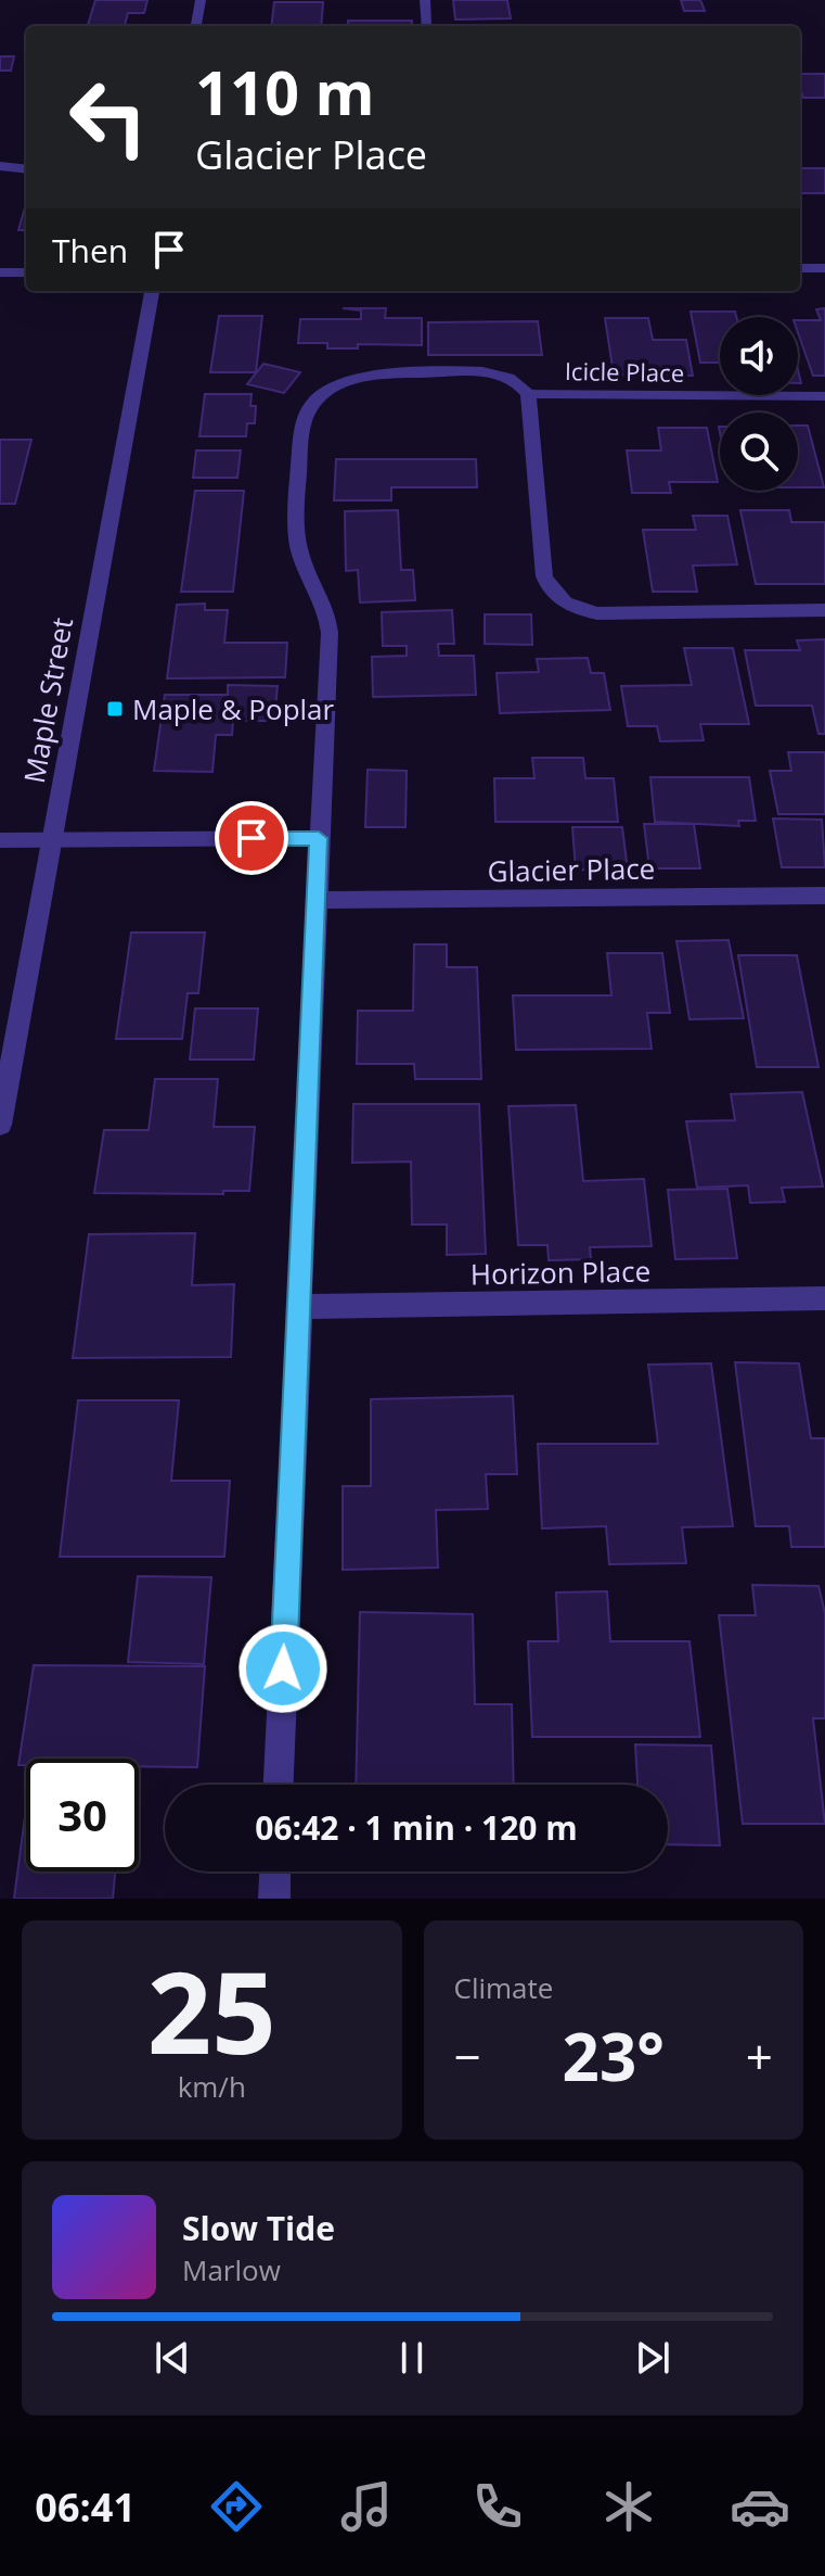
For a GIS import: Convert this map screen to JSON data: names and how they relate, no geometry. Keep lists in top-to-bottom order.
{
  "streets": {
    "street": [
      "Icicle Place",
      "Maple Street",
      "Glacier Place",
      "Horizon Place"
    ]
  },
  "places": {
    "transit": ["Maple & Poplar"]
  },
  "page": {
    "turn": ["110 m", "Glacier Place"],
    "then": "Then",
    "limit": "30",
    "trip": "06:42 · 1 min · 120 m",
    "tile": [
      ["25", "km/h"],
      "Climate"
    ],
    "heat": ["−", "23°", "+"],
    "song": ["Slow Tide", "Marlow"],
    "tabs": "06:41"
  }
}
